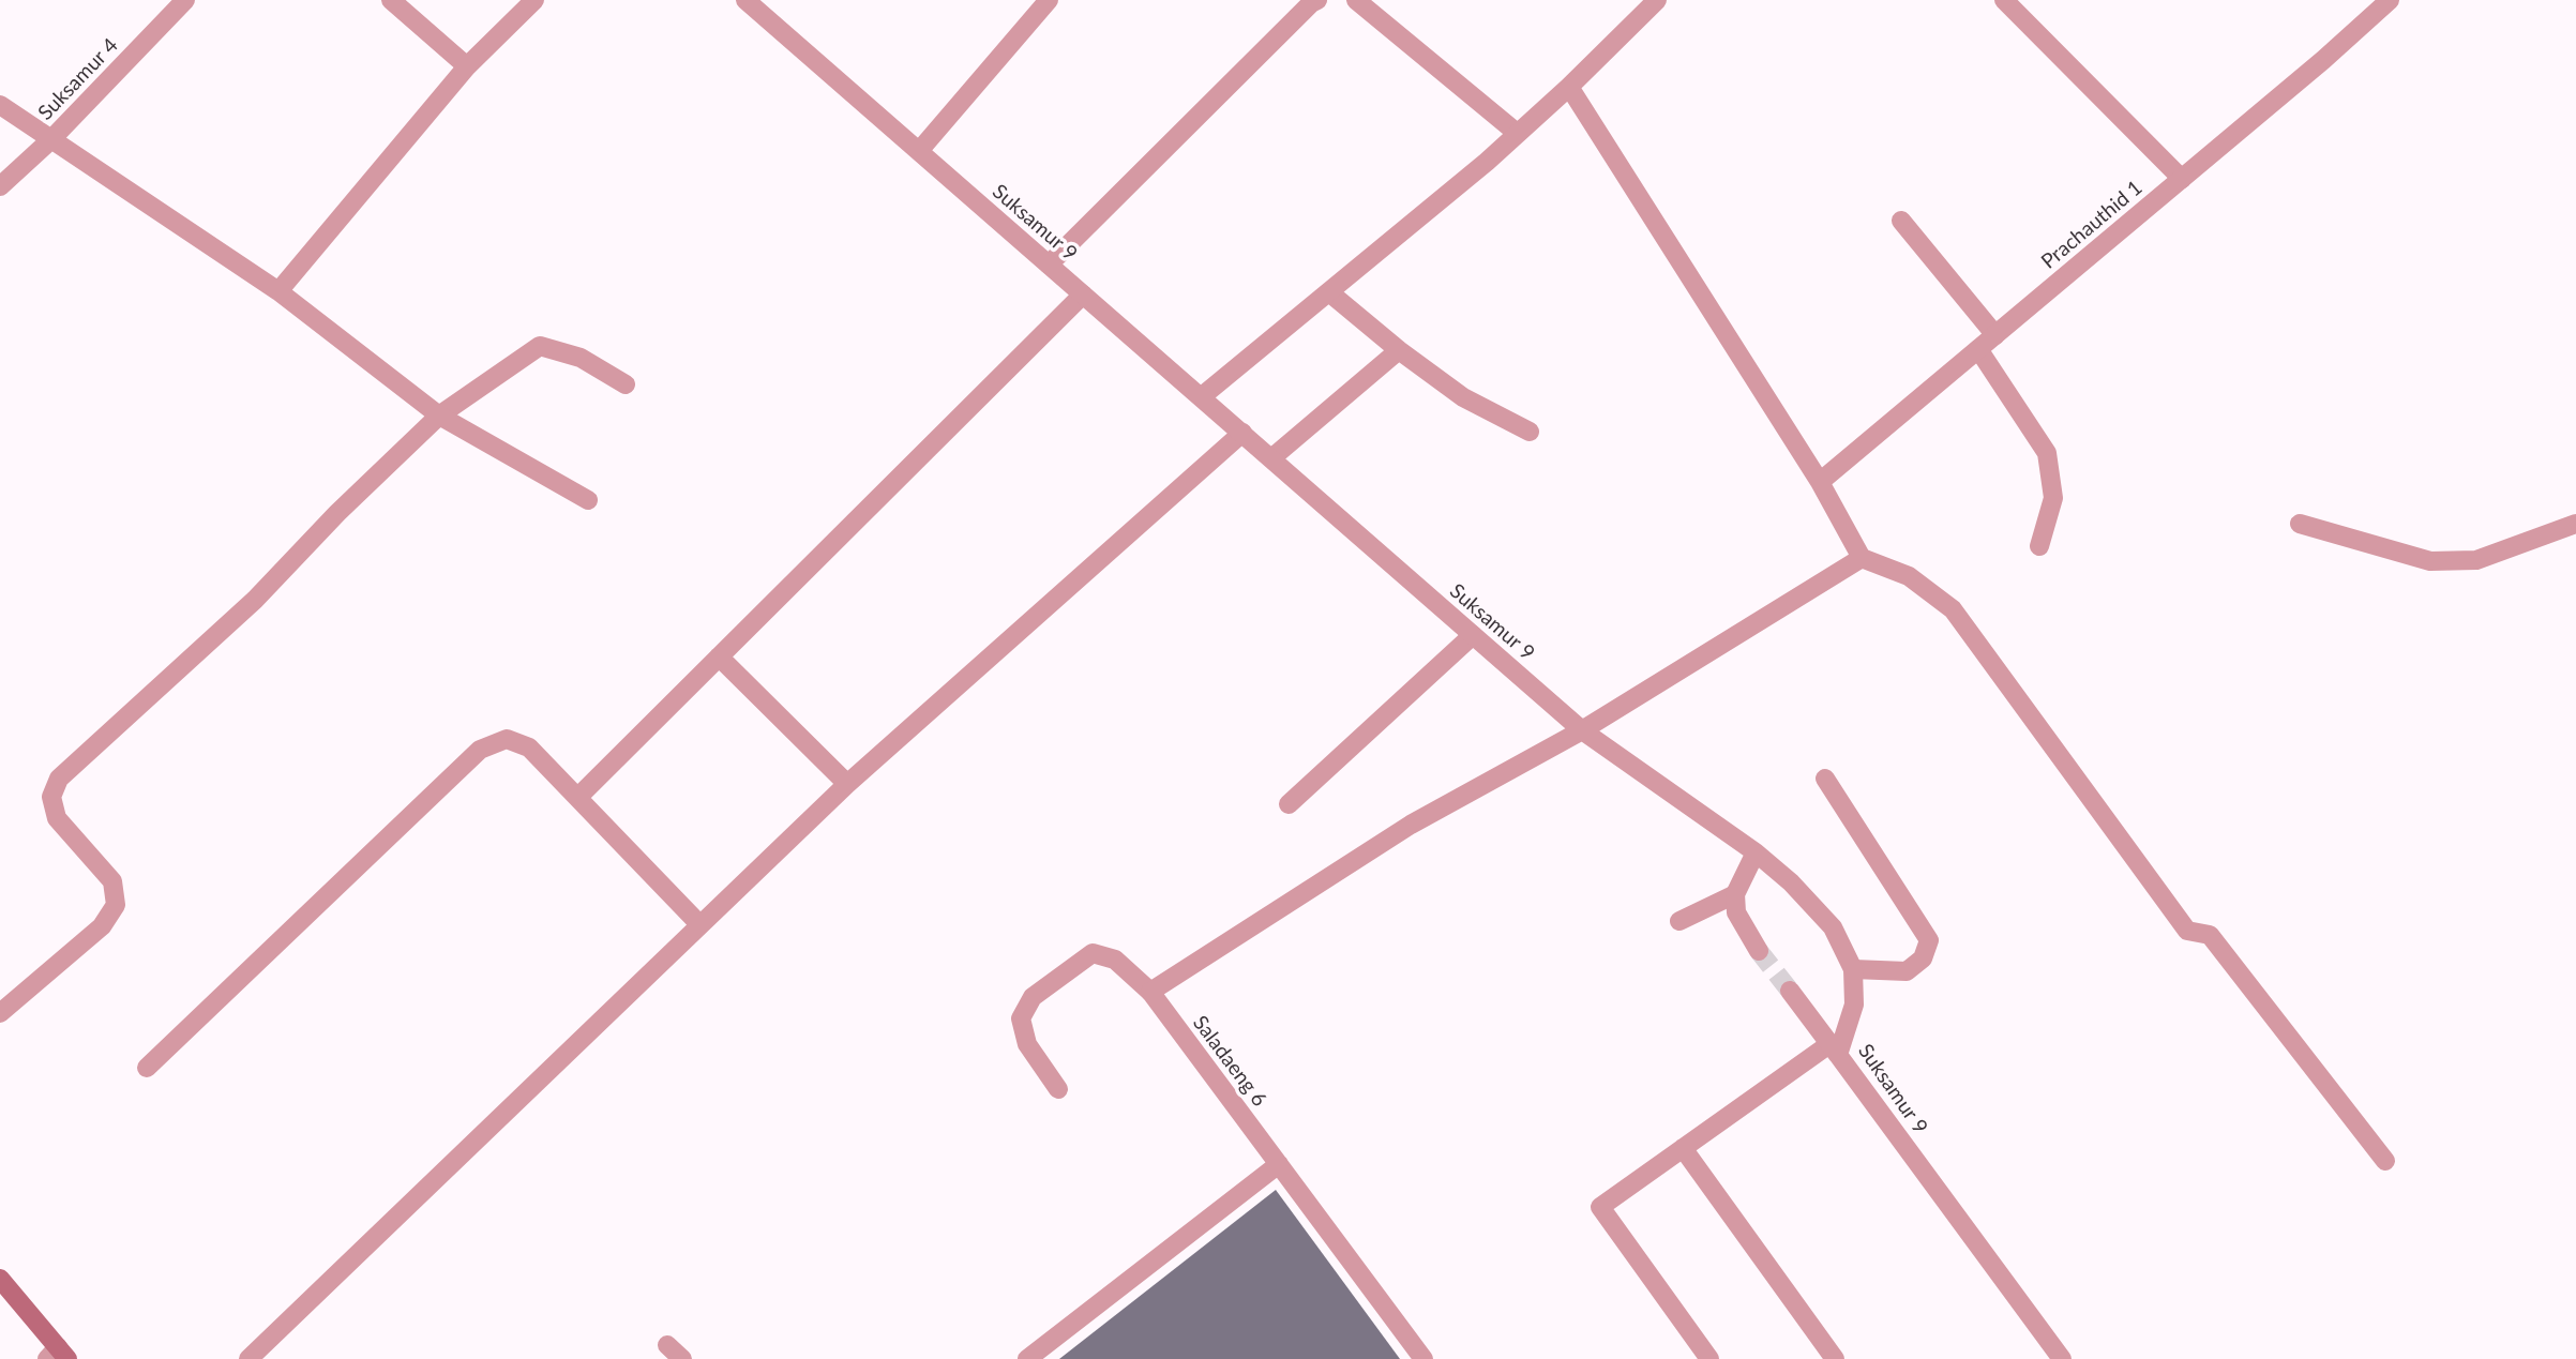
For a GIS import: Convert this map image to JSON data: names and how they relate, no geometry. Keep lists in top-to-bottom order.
{
  "streets": {
    "street": [
      "Suksamur 4",
      "Suksamur 9",
      "Prachauthid 1",
      "Saladaeng 6"
    ]
  }
}
